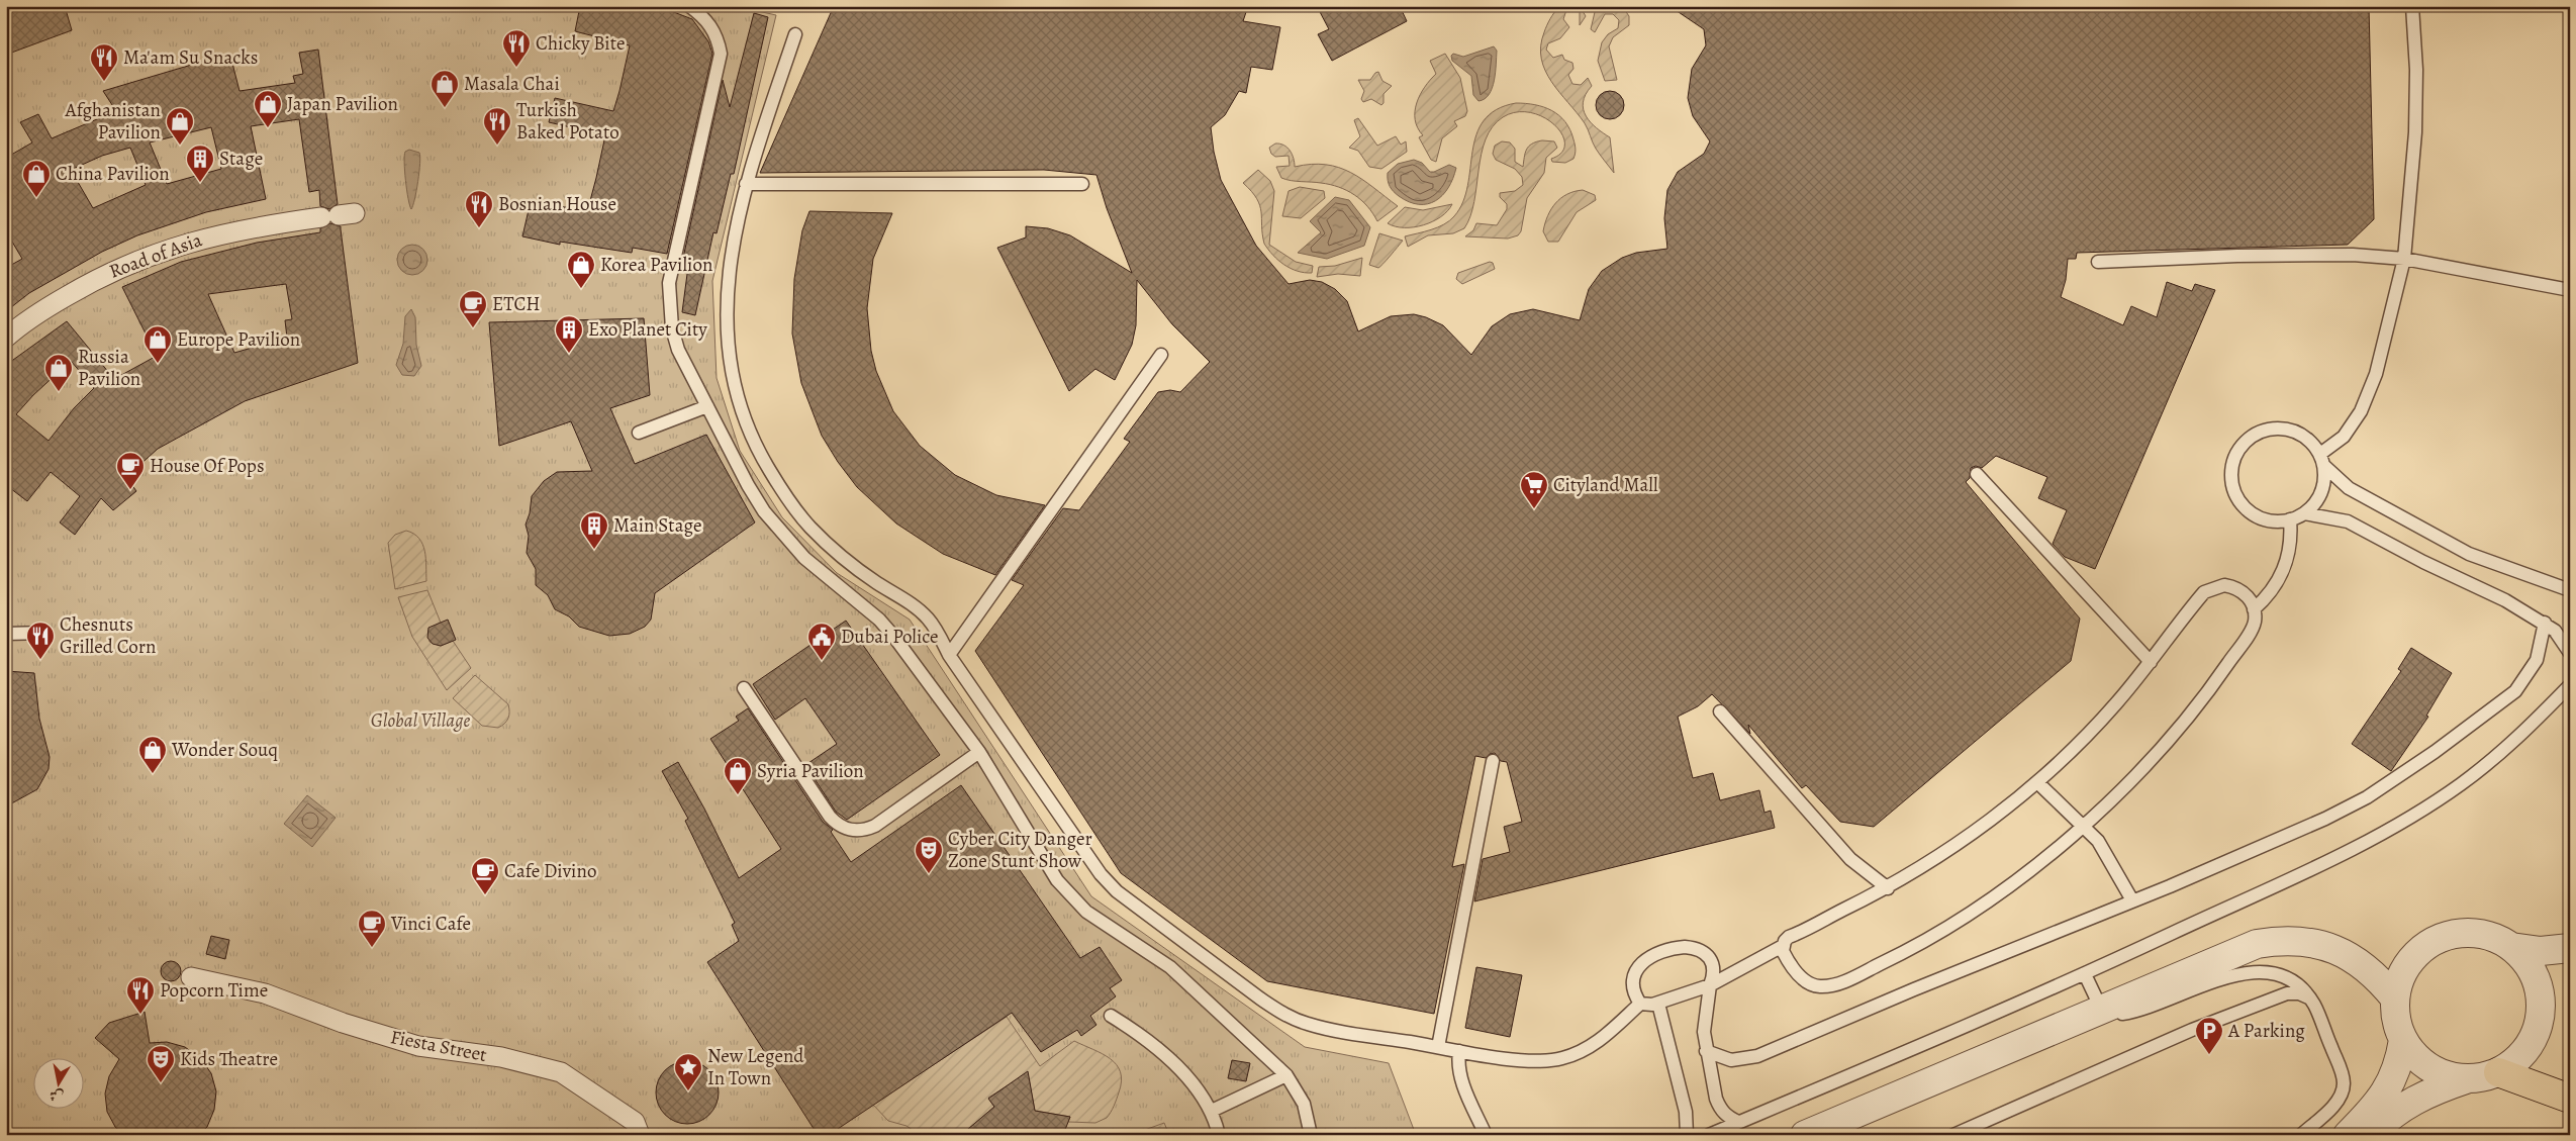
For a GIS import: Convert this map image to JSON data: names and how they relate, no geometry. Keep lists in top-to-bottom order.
{
  "streets": {
    "street": ["Road of Asia", "Fiesta Street"]
  },
  "parks": ["Global Village"],
  "places": {
    "restaurant": [
      "Chicky Bite",
      "Ma'am Su Snacks",
      "Turkish Baked Potato",
      "Bosnian House",
      "Chesnuts Grilled Corn",
      "Popcorn Time"
    ],
    "shop": [
      "Masala Chai",
      "Japan Pavilion",
      "Afghanistan Pavilion",
      "China Pavilion",
      "Korea Pavilion",
      "Europe Pavilion",
      "Russia Pavilion",
      "Wonder Souq",
      "Syria Pavilion"
    ],
    "building": ["Stage", "Exo Planet City", "Main Stage"],
    "cafe": [
      "ETCH",
      "House Of Pops",
      "Cafe Divino",
      "Vinci Cafe"
    ],
    "supermarket": ["Cityland Mall"],
    "public building": ["Dubai Police"],
    "theatre": ["Cyber City Danger Zone Stunt Show", "Kids Theatre"],
    "parking": ["A Parking"],
    "place": ["New Legend In Town"]
  },
  "north": "bottom"
}
